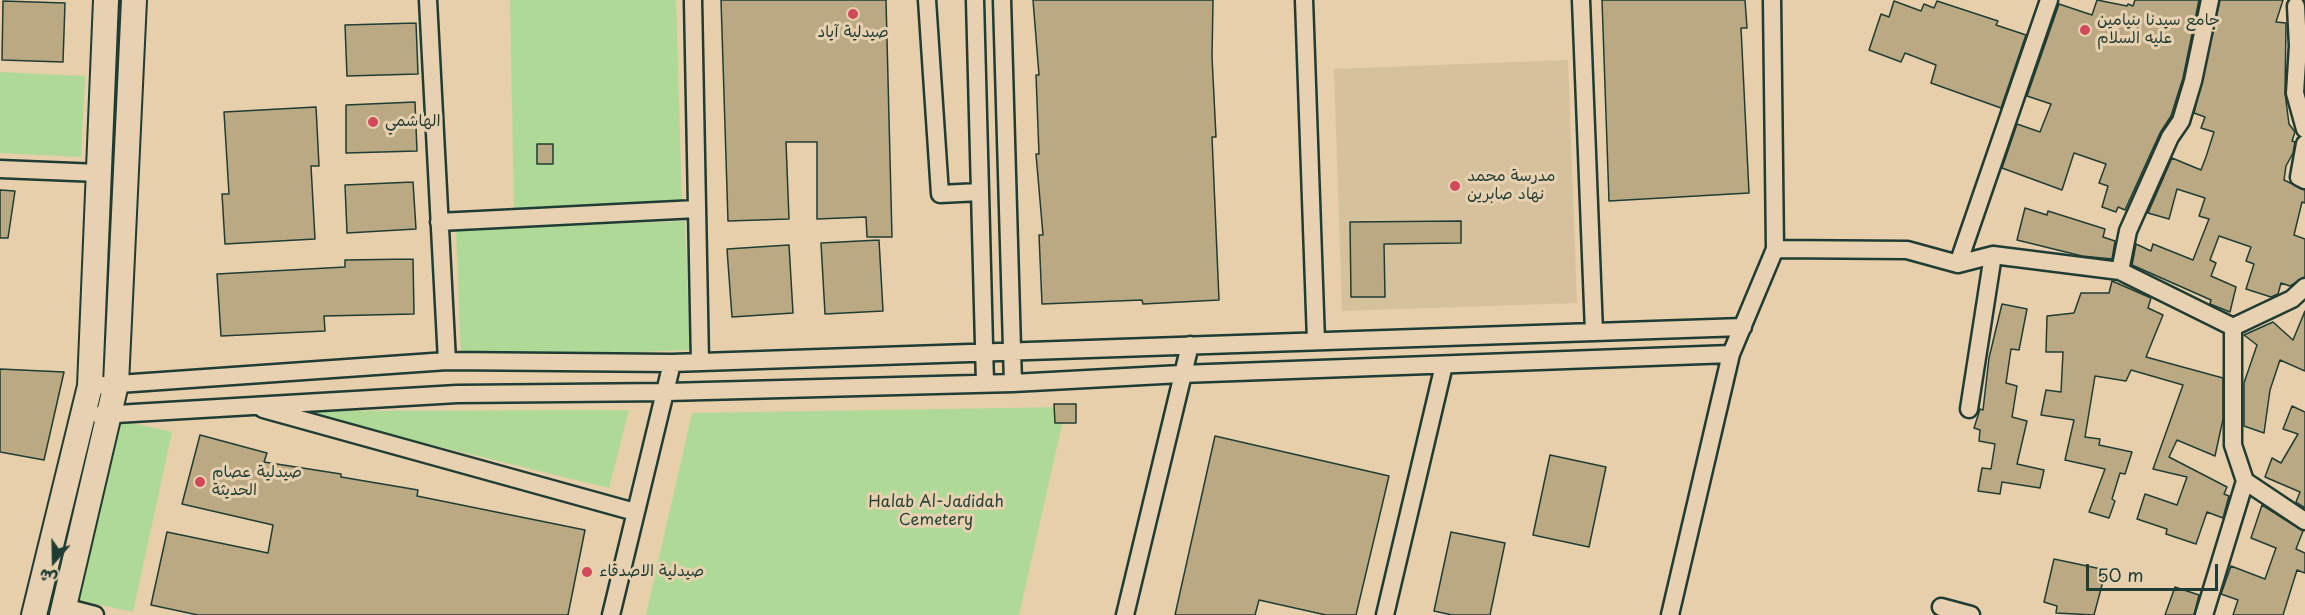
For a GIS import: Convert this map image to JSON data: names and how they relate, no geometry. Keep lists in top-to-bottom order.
{
  "parks": ["Halab Al-Jadidah Cemetery"],
  "places": [
    "صيدلية آياد",
    "جامع سيدنا بنيامين عليه السلام",
    "الهاشمي",
    "مدرسة محمد نهاد صابرين",
    "صيدلية عصام الحديثة",
    "صيدلية الاصدقاء"
  ],
  "scale_bar": "50 m",
  "north": "bottom"
}
